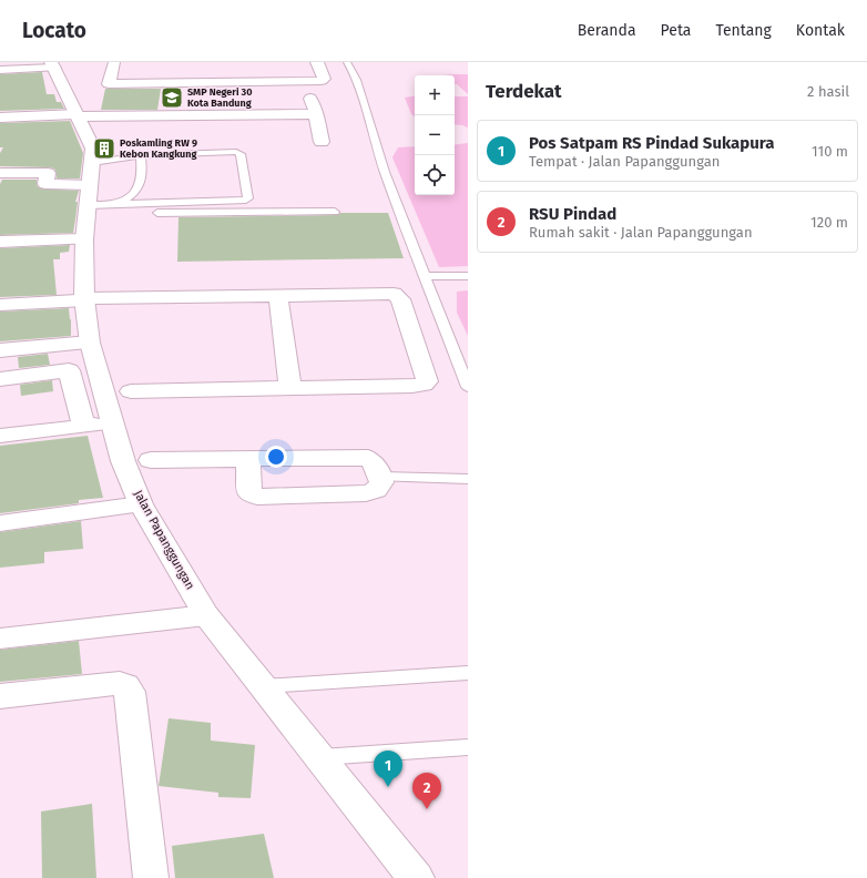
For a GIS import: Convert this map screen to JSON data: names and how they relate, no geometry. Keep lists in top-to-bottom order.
{
  "streets": {
    "street": ["Jalan Papanggungan"]
  },
  "places": {
    "school or university": ["SMP Negeri 30 Kota Bandung"],
    "building": ["Poskamling RW 9 Kebon Kangkung"]
  },
  "page": {
    "header": "Locato",
    "nav": [
      "Beranda",
      "Peta",
      "Tentang",
      "Kontak"
    ],
    "heading": ["Terdekat", "2 hasil"],
    "map_buttons": ["+", "−"],
    "list": [
      {
        "mark": "1",
        "name": "Pos Satpam RS Pindad Sukapura",
        "note": "Tempat · Jalan Papanggungan",
        "value": "110 m"
      },
      {
        "mark": "2",
        "name": "RSU Pindad",
        "note": "Rumah sakit · Jalan Papanggungan",
        "value": "120 m"
      }
    ],
    "pins": ["1", "2"]
  }
}
